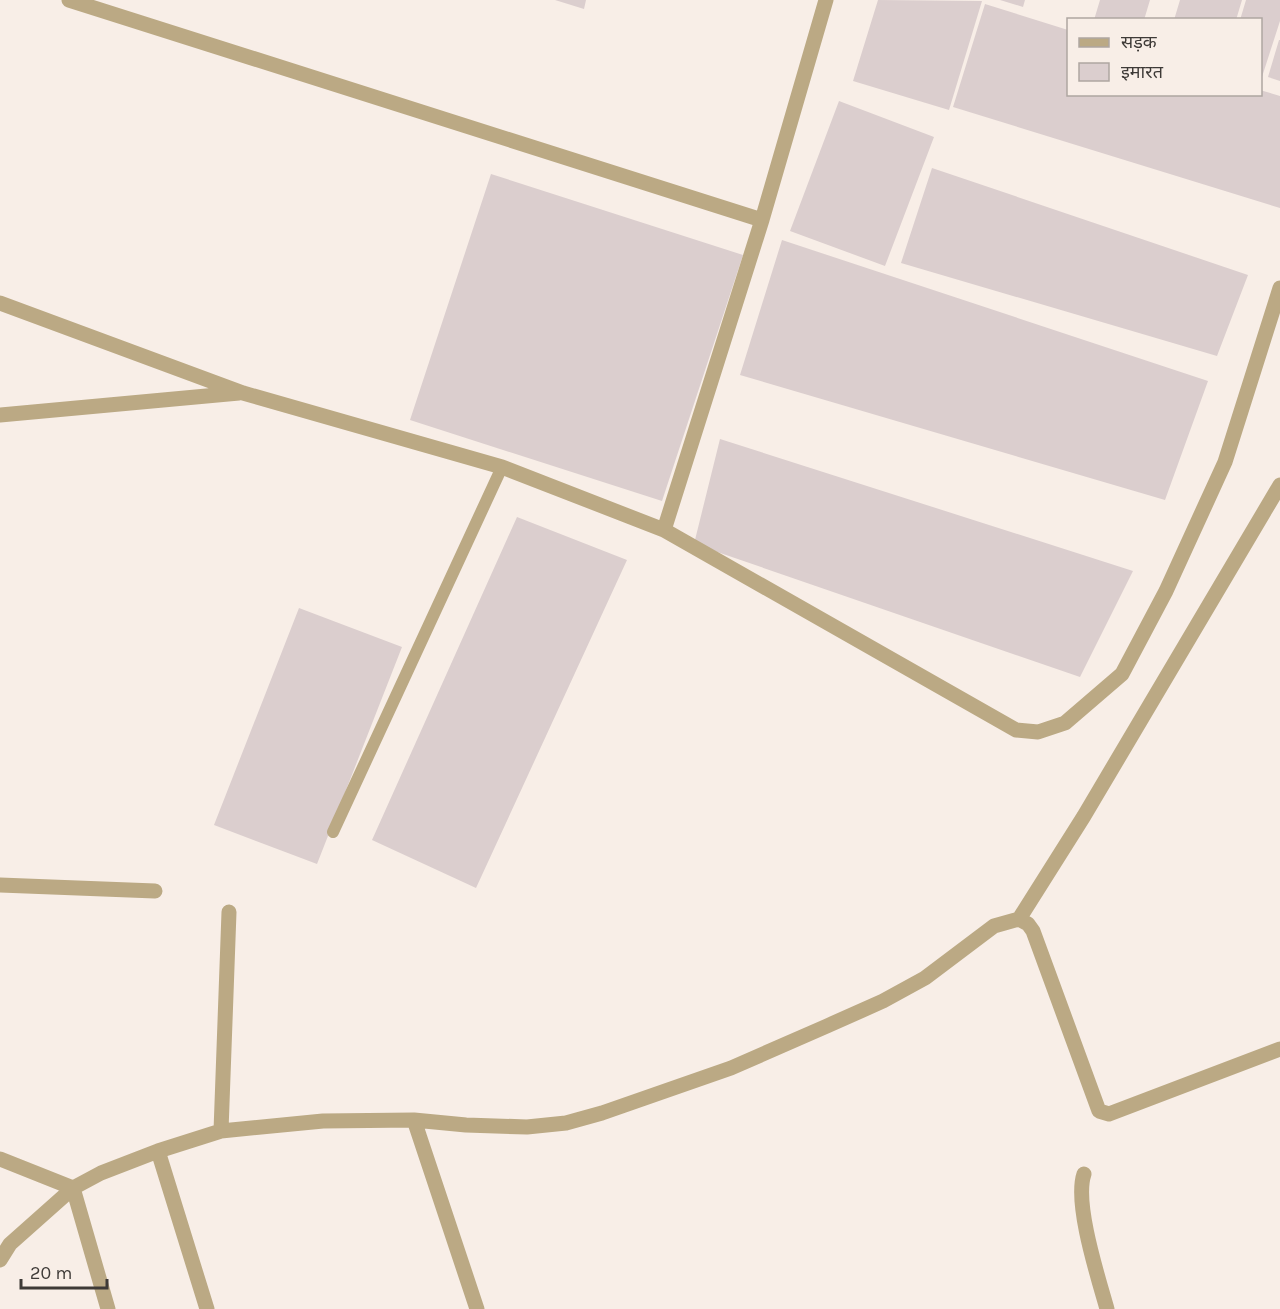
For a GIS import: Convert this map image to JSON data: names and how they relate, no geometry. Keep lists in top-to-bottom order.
{
  "legend": ["सड़क", "इमारत"],
  "scale_bar": "20 m"
}
